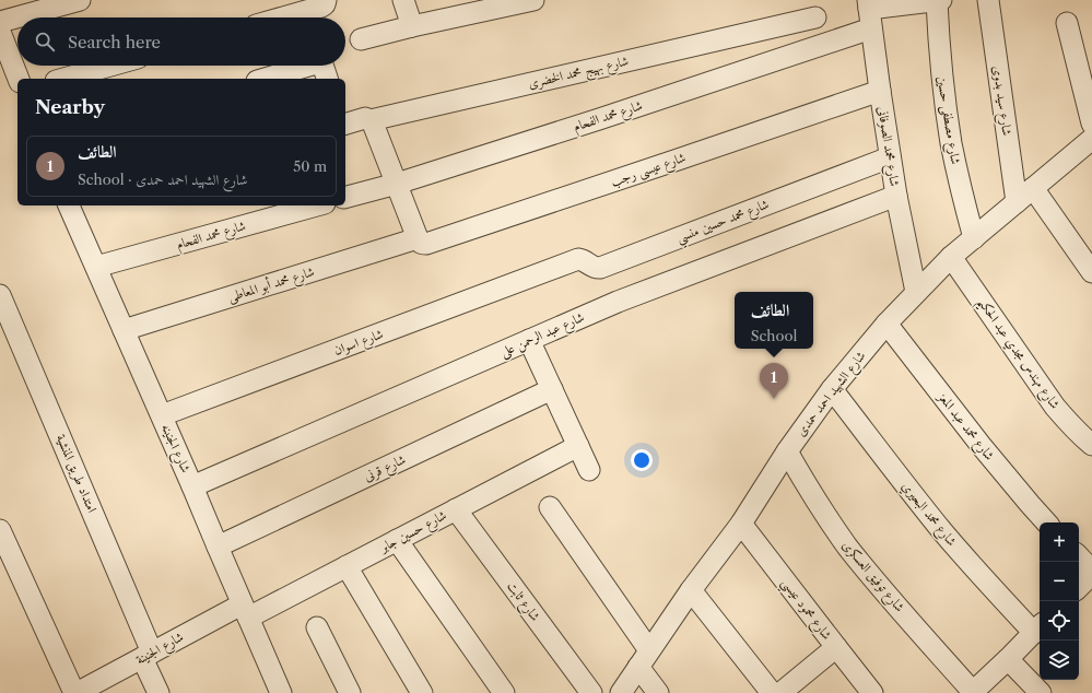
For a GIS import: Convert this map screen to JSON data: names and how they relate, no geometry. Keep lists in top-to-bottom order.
{
  "streets": {
    "street": [
      "شارع بهيج محمد الخضرى",
      "شارع سيد بدوى",
      "شارع محمد الفحام",
      "شارع مصطفى حسين",
      "شارع محمد الصوفانى",
      "شارع عيسى رجب",
      "شارع محمد حسين منسي",
      "شارع محمد أبو المعاطى",
      "شارع عبد الرحمن على",
      "شارع اسوان",
      "شارع مهندس مجدي عبد الحكيم",
      "شارع الشهيد احمد حمدى",
      "شارع محمد عبد المعز",
      "شارع الجنينه",
      "شارع قرنى",
      "امتداد طريق المنشية",
      "شارع محمد البحيري",
      "شارع حسين جابر",
      "شارع توفيق العسكرى",
      "شارع ثابت",
      "شارع محمود عيسي",
      "شارع الجنينة"
    ]
  },
  "crossings": [
    ["شارع سيد بدوى", "شارع الشهيد احمد حمدى"],
    ["شارع محمد الفحام", "شارع محمد الصوفانى"],
    ["شارع محمد الفحام", "شارع الجنينه"],
    ["شارع مصطفى حسين", "شارع الشهيد احمد حمدى"],
    ["شارع محمد الصوفانى", "شارع عيسى رجب"],
    ["شارع محمد الصوفانى", "شارع محمد حسين منسي"],
    ["شارع محمد الصوفانى", "شارع عبد الرحمن على"],
    ["شارع محمد الصوفانى", "شارع الشهيد احمد حمدى"],
    ["شارع عيسى رجب", "شارع محمد أبو المعاطى"],
    ["شارع محمد حسين منسي", "شارع اسوان"],
    ["شارع محمد أبو المعاطى", "شارع الجنينه"],
    ["شارع عبد الرحمن على", "شارع الجنينه"],
    ["شارع اسوان", "شارع الجنينه"],
    ["شارع مهندس مجدي عبد الحكيم", "شارع الشهيد احمد حمدى"],
    ["شارع الشهيد احمد حمدى", "شارع محمد عبد المعز"],
    ["شارع الشهيد احمد حمدى", "شارع محمد البحيري"],
    ["شارع الشهيد احمد حمدى", "شارع توفيق العسكرى"],
    ["شارع الشهيد احمد حمدى", "شارع محمود عيسي"],
    ["شارع الجنينه", "شارع قرنى"],
    ["شارع الجنينه", "شارع حسين جابر"],
    ["شارع الجنينه", "شارع الجنينة"],
    ["امتداد طريق المنشية", "شارع الجنينة"],
    ["شارع حسين جابر", "شارع ثابت"],
    ["شارع حسين جابر", "شارع الجنينة"]
  ],
  "page": {
    "search": "Search here",
    "heading": "Nearby",
    "list": [
      {
        "mark": "1",
        "name": "الطائف",
        "note": "School · شارع الشهيد احمد حمدى",
        "value": "50 m"
      }
    ],
    "popup": ["الطائف", "School"],
    "pins": "1",
    "map_buttons": ["+", "−"]
  }
}
